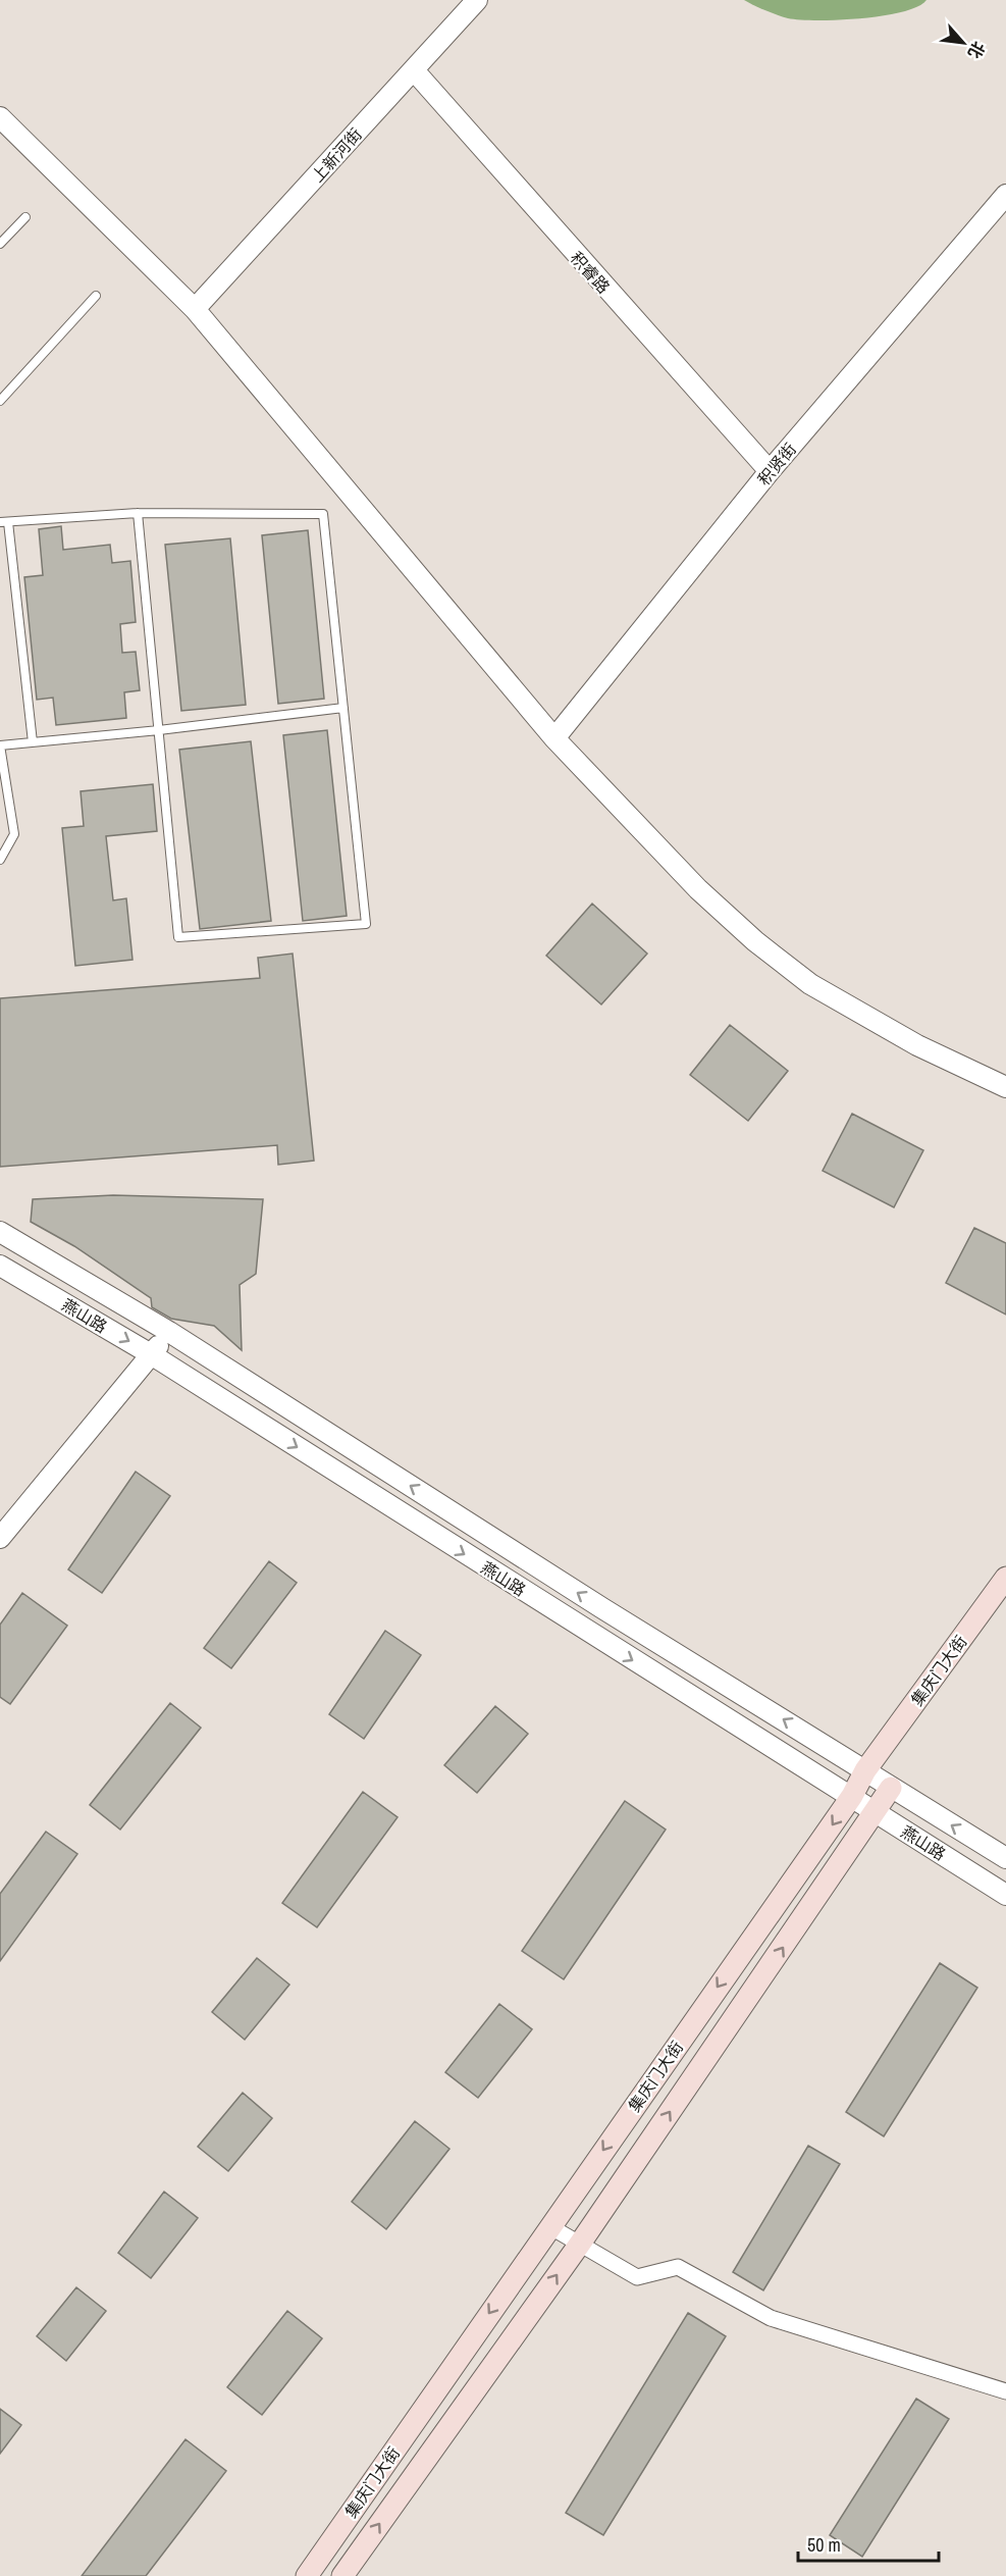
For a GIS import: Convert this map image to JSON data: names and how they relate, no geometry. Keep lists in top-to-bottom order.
{
  "streets": {
    "main road": ["集庆门大街"],
    "street": [
      "上新河街",
      "积睿路",
      "积贤街",
      "燕山路"
    ]
  },
  "crossings": [
    ["上新河街", "积睿路"],
    ["积睿路", "积贤街"],
    ["燕山路", "集庆门大街"]
  ],
  "scale_bar": "50 m",
  "north": "bottom right"
}
